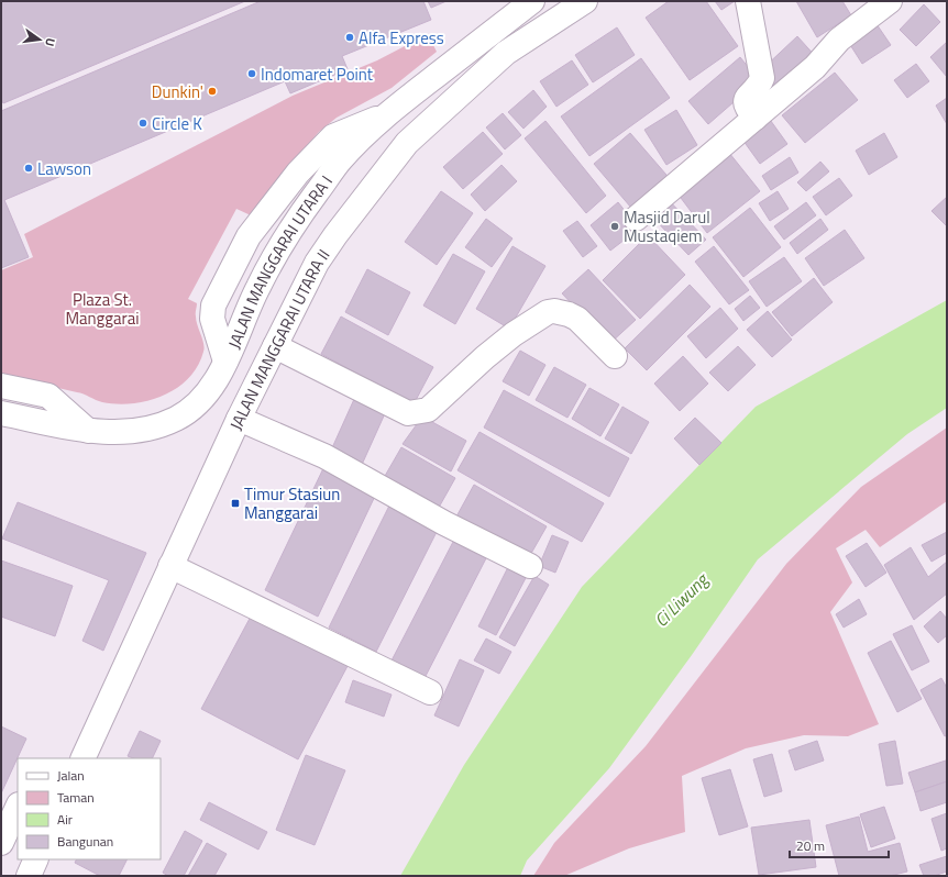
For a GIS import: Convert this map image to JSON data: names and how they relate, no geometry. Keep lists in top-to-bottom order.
{
  "streets": {
    "street": ["JALAN MANGGARAI UTARA I", "JALAN MANGGARAI UTARA II"]
  },
  "water": ["Ci Liwung"],
  "parks": ["Plaza St. Manggarai"],
  "places": {
    "other": [
      "Alfa Express",
      "Indomaret Point",
      "Dunkin'",
      "Circle K",
      "Lawson",
      "Masjid Darul Mustaqiem"
    ],
    "transit": ["Timur Stasiun Manggarai"]
  },
  "legend": [
    "Jalan",
    "Taman",
    "Air",
    "Bangunan"
  ],
  "scale_bar": "20 m",
  "north": "right"
}
